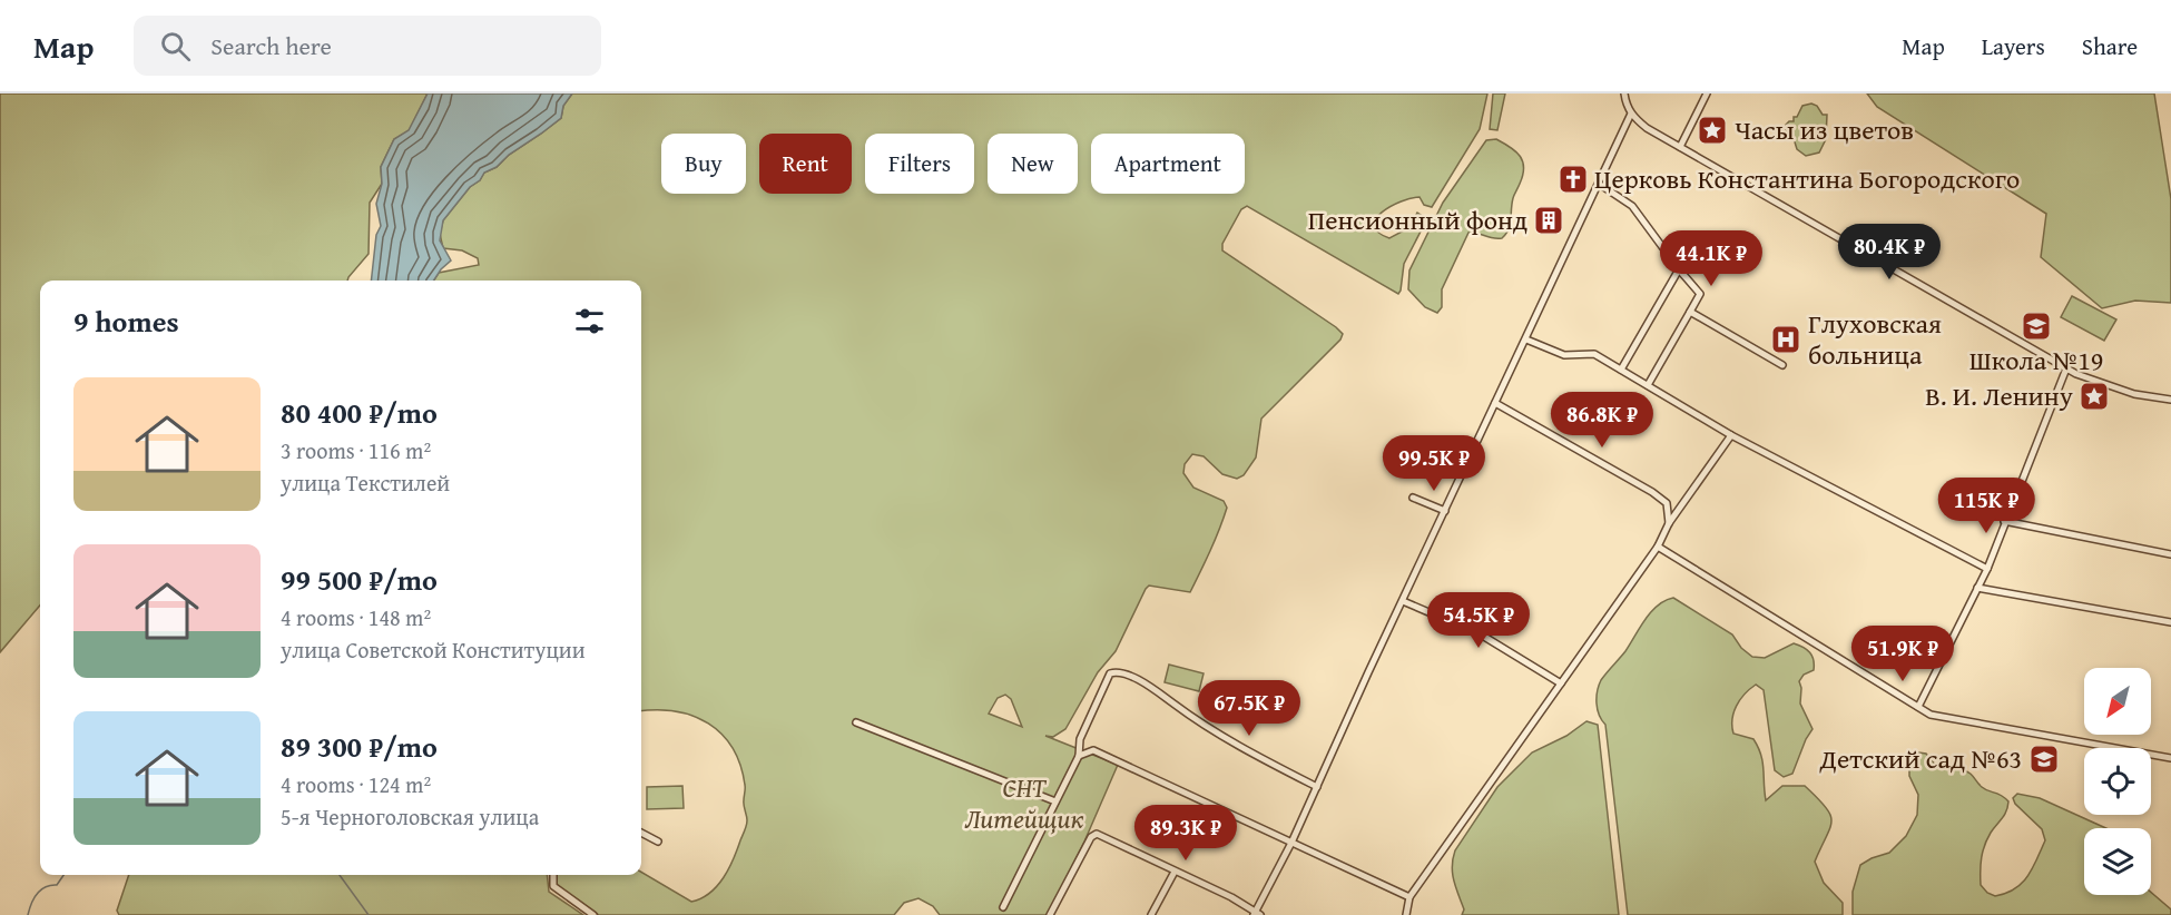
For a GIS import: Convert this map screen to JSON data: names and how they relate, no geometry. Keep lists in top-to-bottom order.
{
  "parks": ["СНТ Литейщик"],
  "places": {
    "place": ["Часы из цветов", "В. И. Ленину"],
    "church": ["Церковь Константина Богородского"],
    "building": ["Пенсионный фонд"],
    "school or university": ["Школа №19", "Детский сад №63"],
    "hospital": ["Глуховская больница"]
  },
  "north": "bottom left",
  "page": {
    "header": "Map",
    "search": "Search here",
    "nav": ["Map", "Layers", "Share"],
    "chip": [
      "Buy",
      "Rent",
      "Filters",
      "New",
      "Apartment"
    ],
    "price": [
      "80.4K ₽",
      "44.1K ₽",
      "86.8K ₽",
      "99.5K ₽",
      "115K ₽",
      "54.5K ₽",
      "51.9K ₽",
      "67.5K ₽",
      "89.3K ₽"
    ],
    "heading": "9 homes",
    "list": [
      {
        "name": "80 400 ₽/mo",
        "note": "3 rooms · 116 m² · улица Текстилей"
      },
      {
        "name": "99 500 ₽/mo",
        "note": "4 rooms · 148 m² · улица Советской Конституции"
      },
      {
        "name": "89 300 ₽/mo",
        "note": "4 rooms · 124 m² · 5-я Черноголовская улица"
      }
    ]
  }
}
